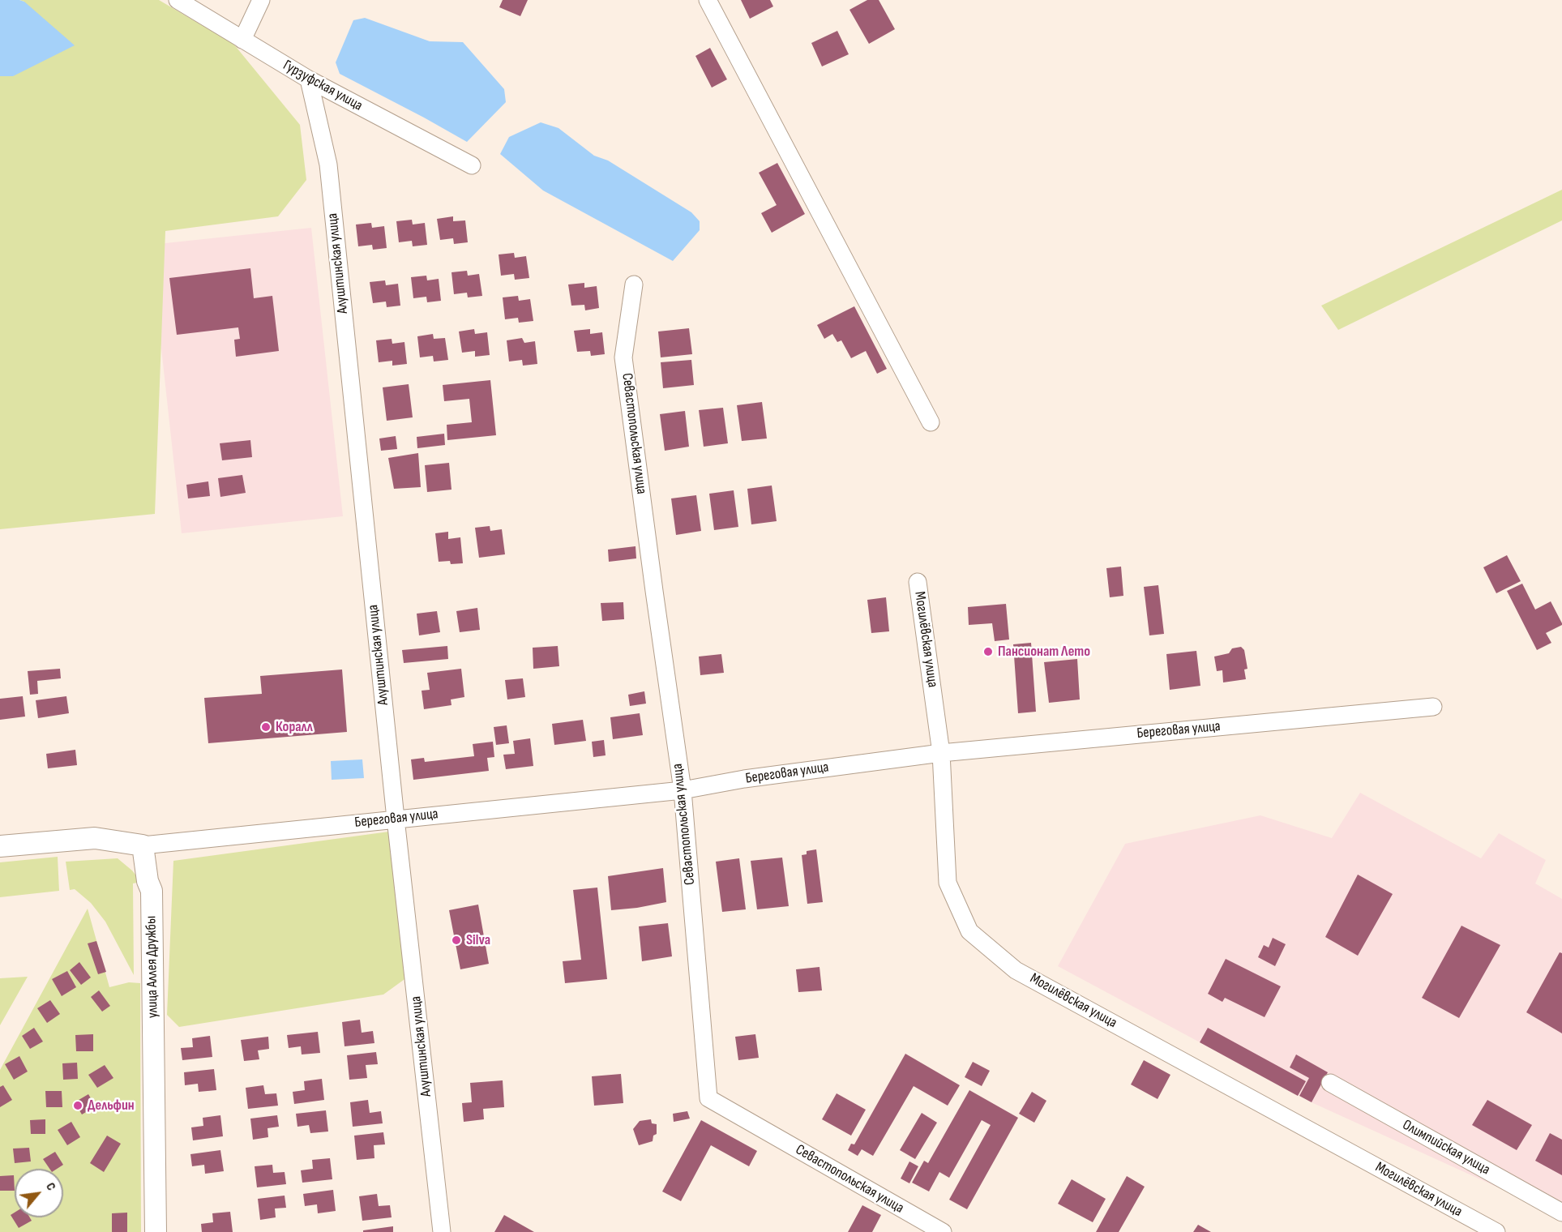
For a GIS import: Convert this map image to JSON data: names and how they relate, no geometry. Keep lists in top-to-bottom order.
{
  "streets": {
    "main road": ["улица Аллея Дружбы"],
    "street": [
      "Гурзуфская улица",
      "Алуштинская улица",
      "Севастопольская улица",
      "Могилёвская улица",
      "Береговая улица",
      "Олимпийская улица"
    ]
  },
  "crossings": [
    ["Гурзуфская улица", "Алуштинская улица"],
    ["Алуштинская улица", "Береговая улица"],
    ["Севастопольская улица", "Береговая улица"],
    ["Могилёвская улица", "Береговая улица"],
    ["Береговая улица", "улица Аллея Дружбы"]
  ],
  "places": [
    "Пансионат Лето",
    "Коралл",
    "Silva",
    "Дельфин"
  ],
  "north": "top right"
}
